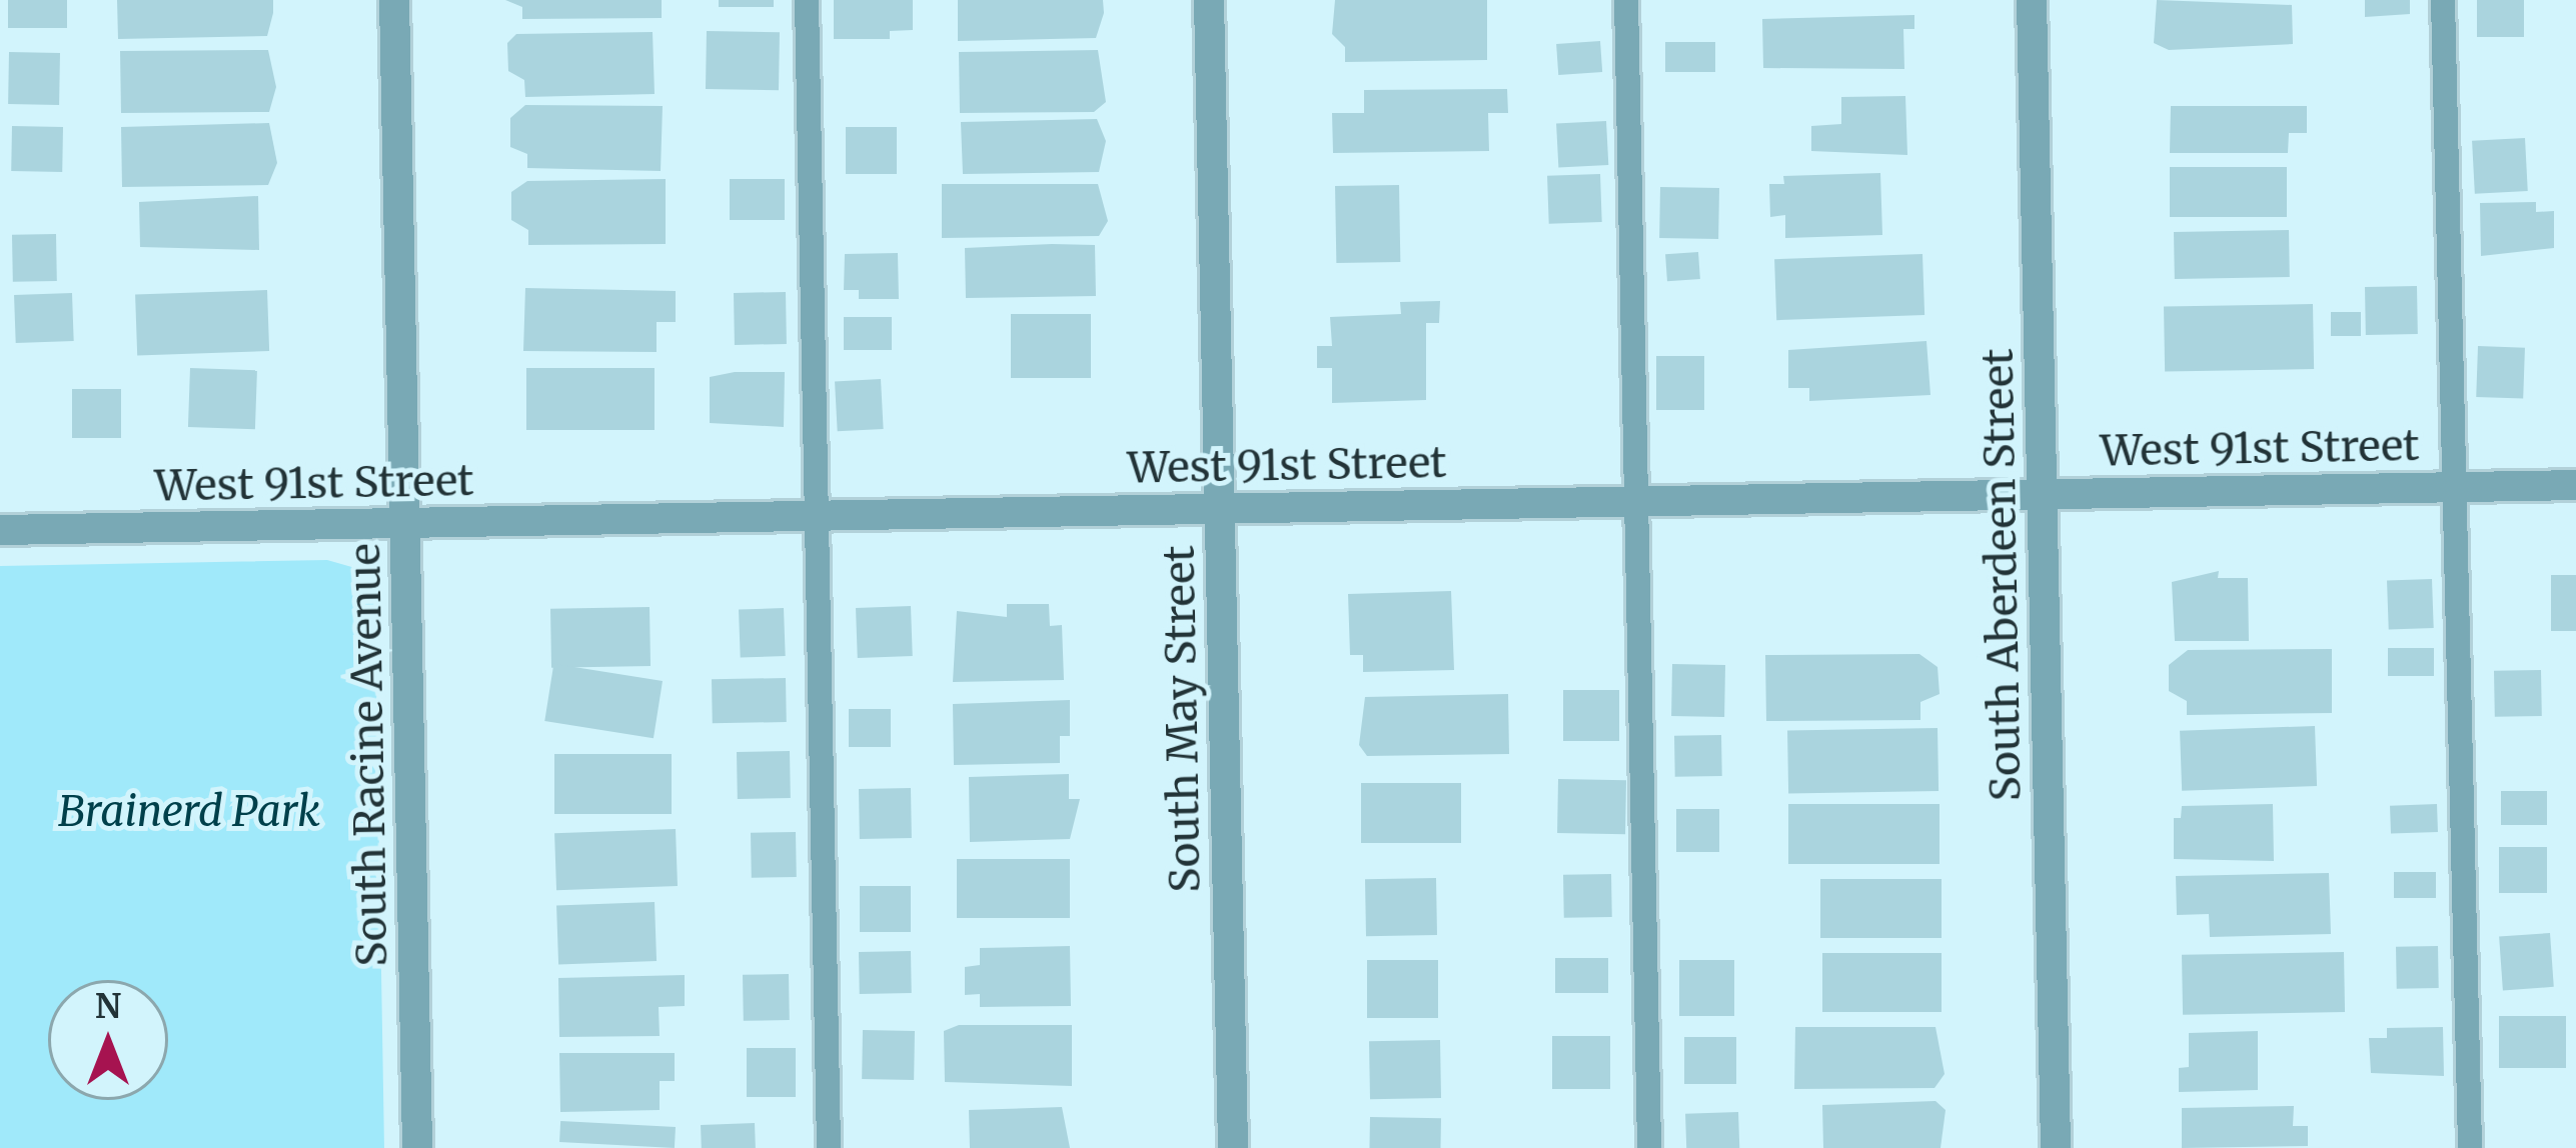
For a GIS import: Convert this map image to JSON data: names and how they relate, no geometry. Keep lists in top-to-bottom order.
{
  "streets": {
    "street": [
      "West 91st Street",
      "South Aberdeen Street",
      "South May Street",
      "South Racine Avenue"
    ]
  },
  "crossings": [
    ["West 91st Street", "South Aberdeen Street"],
    ["West 91st Street", "South May Street"],
    ["West 91st Street", "South Racine Avenue"]
  ],
  "parks": ["Brainerd Park"],
  "north": "top"
}
